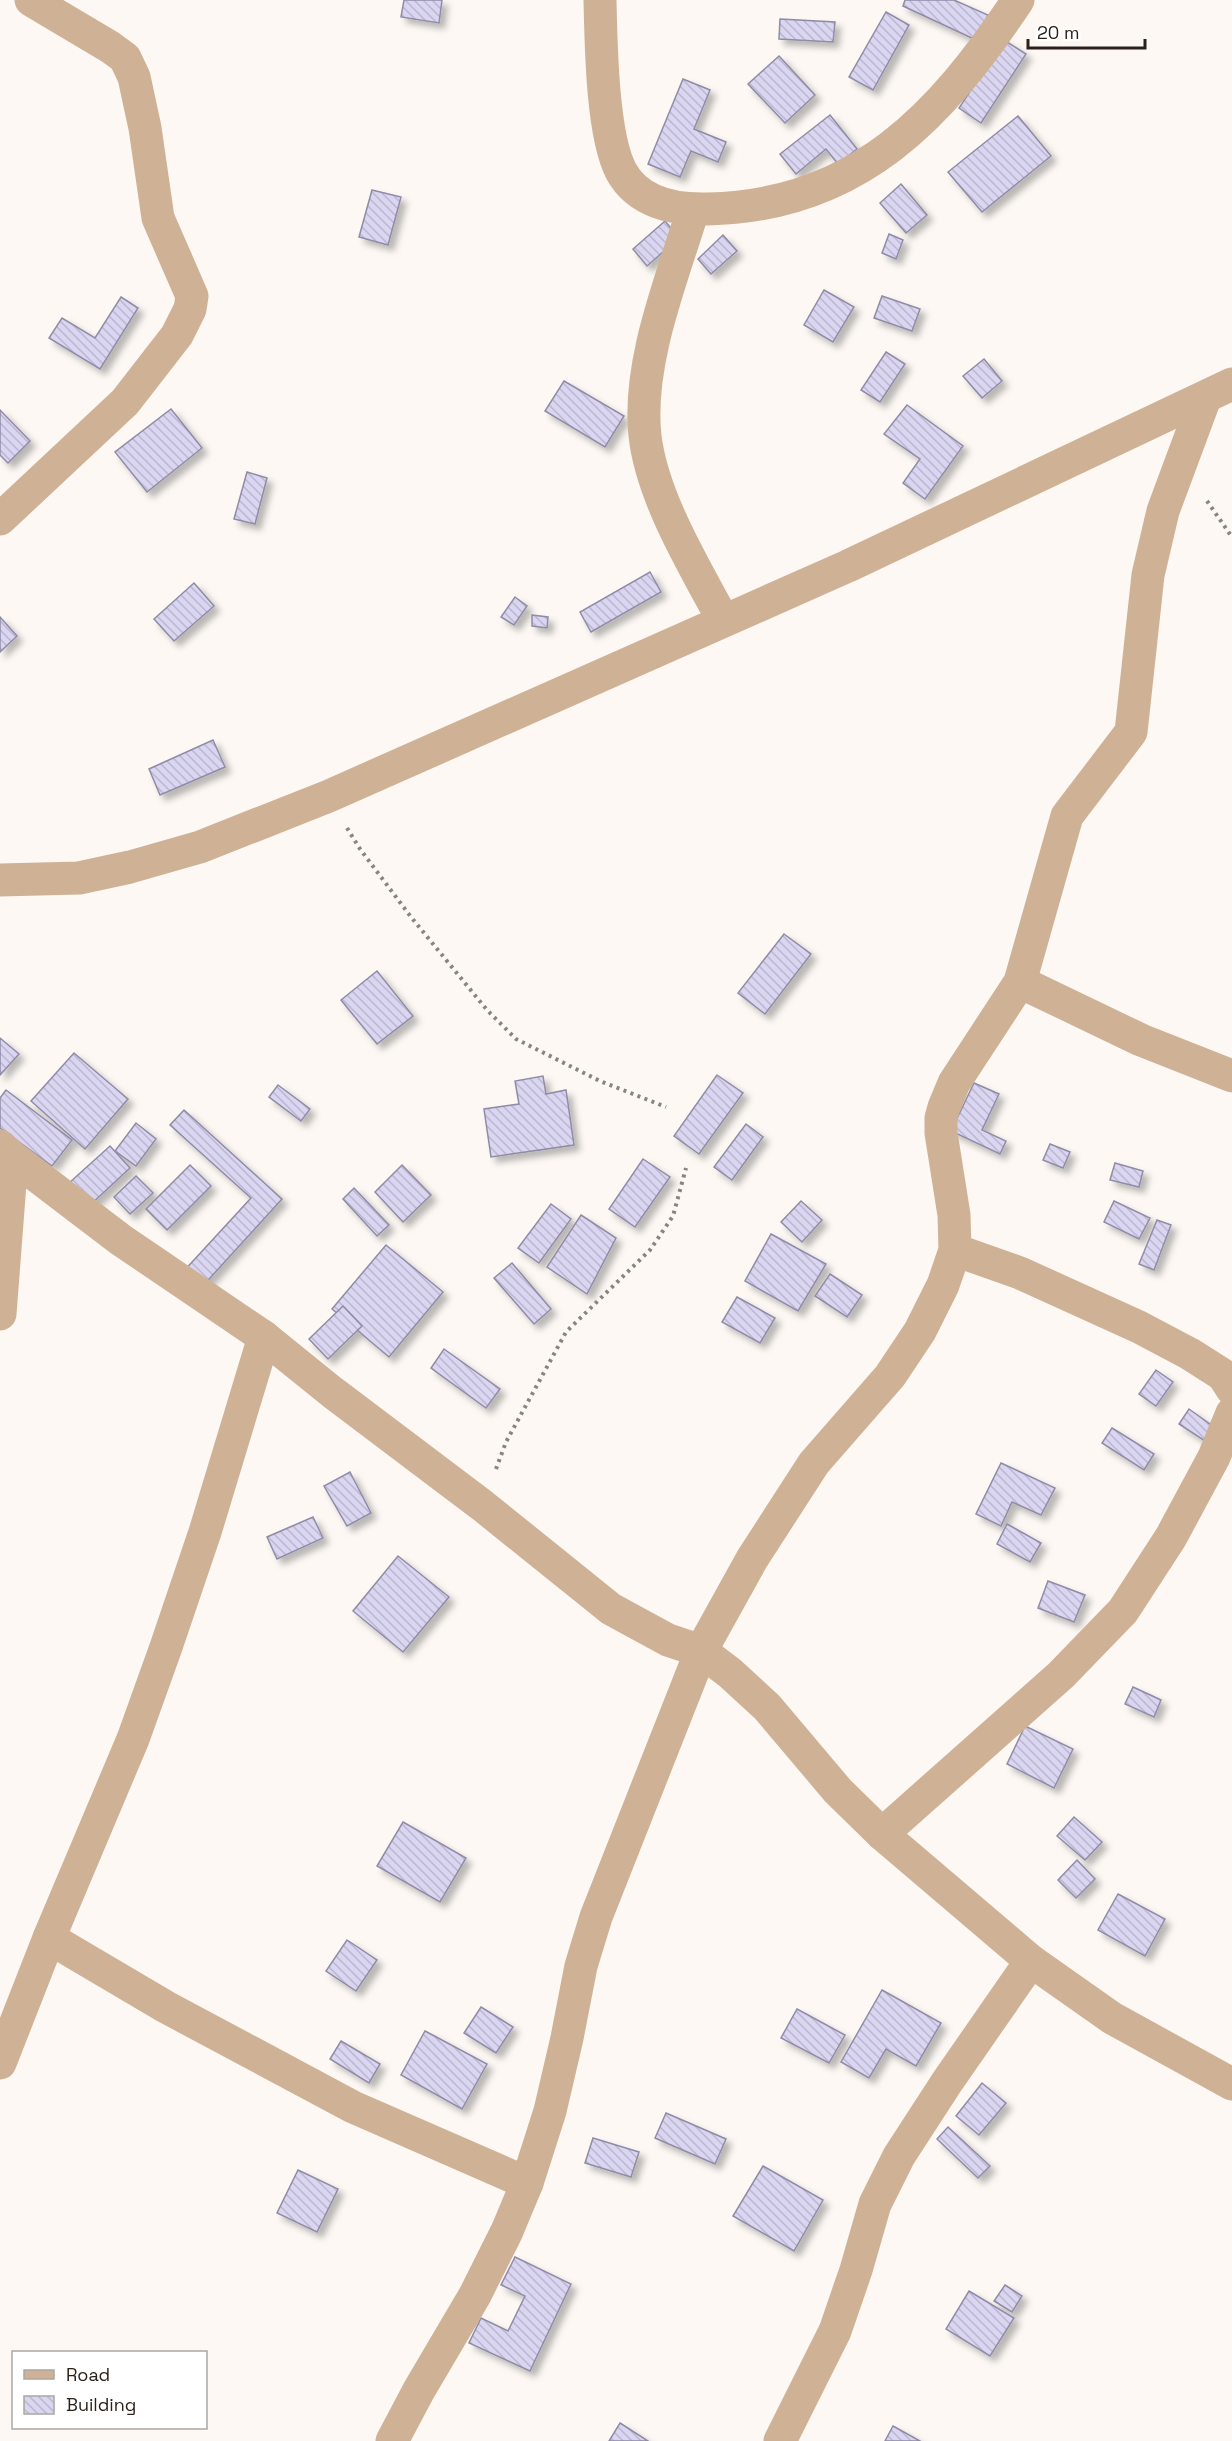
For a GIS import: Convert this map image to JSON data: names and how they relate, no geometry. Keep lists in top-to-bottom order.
{
  "legend": ["Road", "Building"],
  "scale_bar": "20 m"
}
